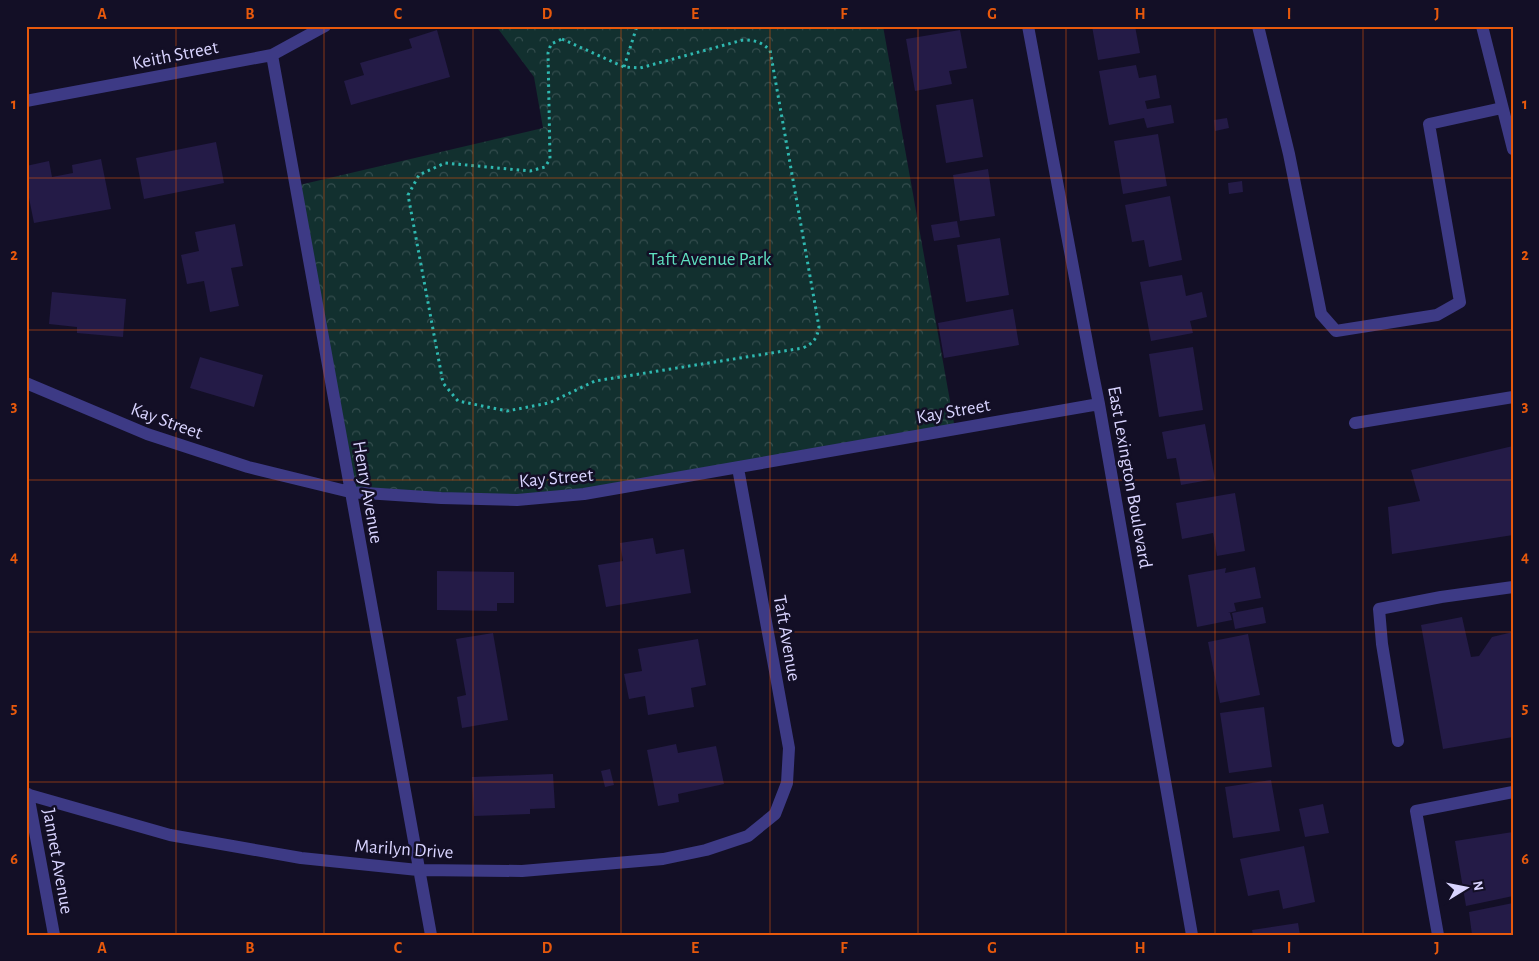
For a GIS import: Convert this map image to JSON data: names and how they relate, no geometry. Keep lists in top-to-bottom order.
{
  "streets": {
    "street": [
      "Keith Street",
      "Kay Street",
      "East Lexington Boulevard",
      "Henry Avenue",
      "Taft Avenue",
      "Marilyn Drive",
      "Jannet Avenue"
    ]
  },
  "crossings": [
    ["Keith Street", "Henry Avenue"],
    ["Kay Street", "East Lexington Boulevard"],
    ["Kay Street", "Henry Avenue"],
    ["Kay Street", "Taft Avenue"],
    ["Henry Avenue", "Marilyn Drive"],
    ["Taft Avenue", "Marilyn Drive"],
    ["Marilyn Drive", "Jannet Avenue"]
  ],
  "parks": ["Taft Avenue Park"],
  "north": "right",
  "grid": {
    "columns": [
      "A",
      "B",
      "C",
      "D",
      "E",
      "F",
      "G",
      "H",
      "I",
      "J"
    ],
    "rows": [
      "1",
      "2",
      "3",
      "4",
      "5",
      "6"
    ]
  }
}
